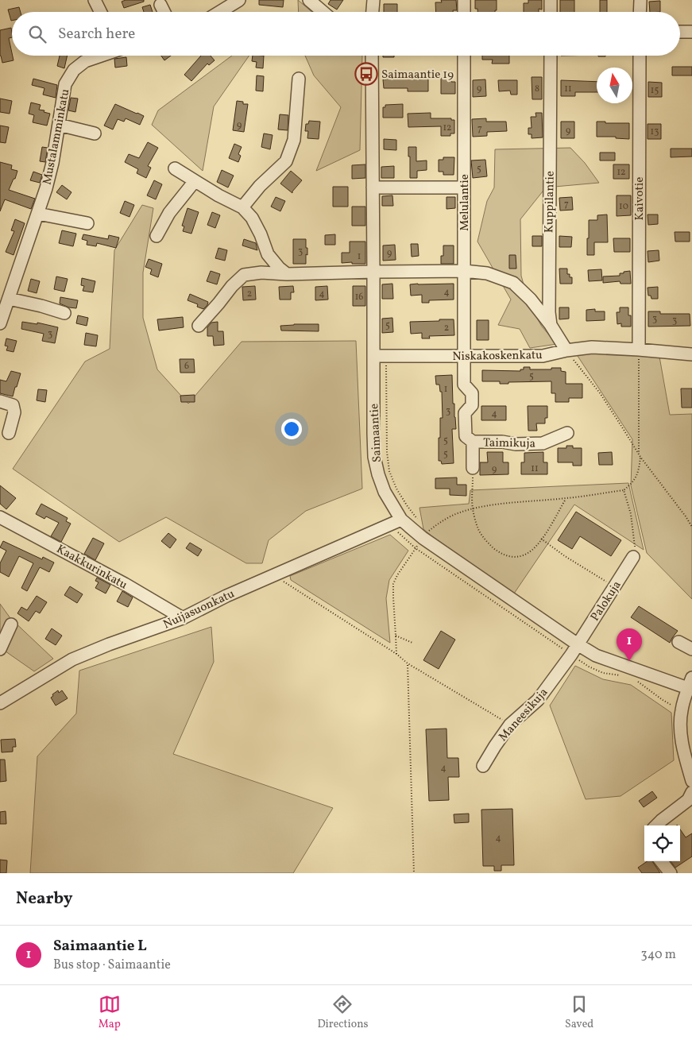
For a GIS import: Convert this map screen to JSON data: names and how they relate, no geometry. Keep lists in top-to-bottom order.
{
  "streets": {
    "street": [
      "Mustalamminkatu",
      "Kaivotie",
      "Kuppilantie",
      "Melulantie",
      "Niskakoskenkatu",
      "Saimaantie",
      "Taimikuja",
      "Kaakkurinkatu",
      "Palokuja",
      "Nuijasuonkatu",
      "Maneesikuja"
    ]
  },
  "crossings": [
    ["Kaivotie", "Niskakoskenkatu"],
    ["Kuppilantie", "Niskakoskenkatu"],
    ["Melulantie", "Niskakoskenkatu"],
    ["Melulantie", "Taimikuja"],
    ["Niskakoskenkatu", "Saimaantie"],
    ["Niskakoskenkatu", "Taimikuja"],
    ["Saimaantie", "Palokuja"],
    ["Saimaantie", "Nuijasuonkatu"],
    ["Saimaantie", "Maneesikuja"],
    ["Kaakkurinkatu", "Nuijasuonkatu"],
    ["Palokuja", "Maneesikuja"]
  ],
  "places": {
    "bus stop": ["Saimaantie 19"]
  },
  "house_numbers": [
    "9",
    "8",
    "11",
    "15",
    "9",
    "12",
    "7",
    "9",
    "13",
    "5",
    "12",
    "7",
    "10",
    "3",
    "9",
    "1",
    "4",
    "2",
    "4",
    "16",
    "3",
    "3",
    "5",
    "2",
    "3",
    "6",
    "5",
    "1",
    "3",
    "4",
    "5",
    "5",
    "11",
    "9",
    "4",
    "4"
  ],
  "north": "top",
  "page": {
    "search": "Search here",
    "pins": "1",
    "heading": "Nearby",
    "list": [
      {
        "mark": "1",
        "name": "Saimaantie L",
        "note": "Bus stop · Saimaantie",
        "value": "340 m"
      }
    ],
    "nav": ["Map", "Directions", "Saved"]
  }
}
